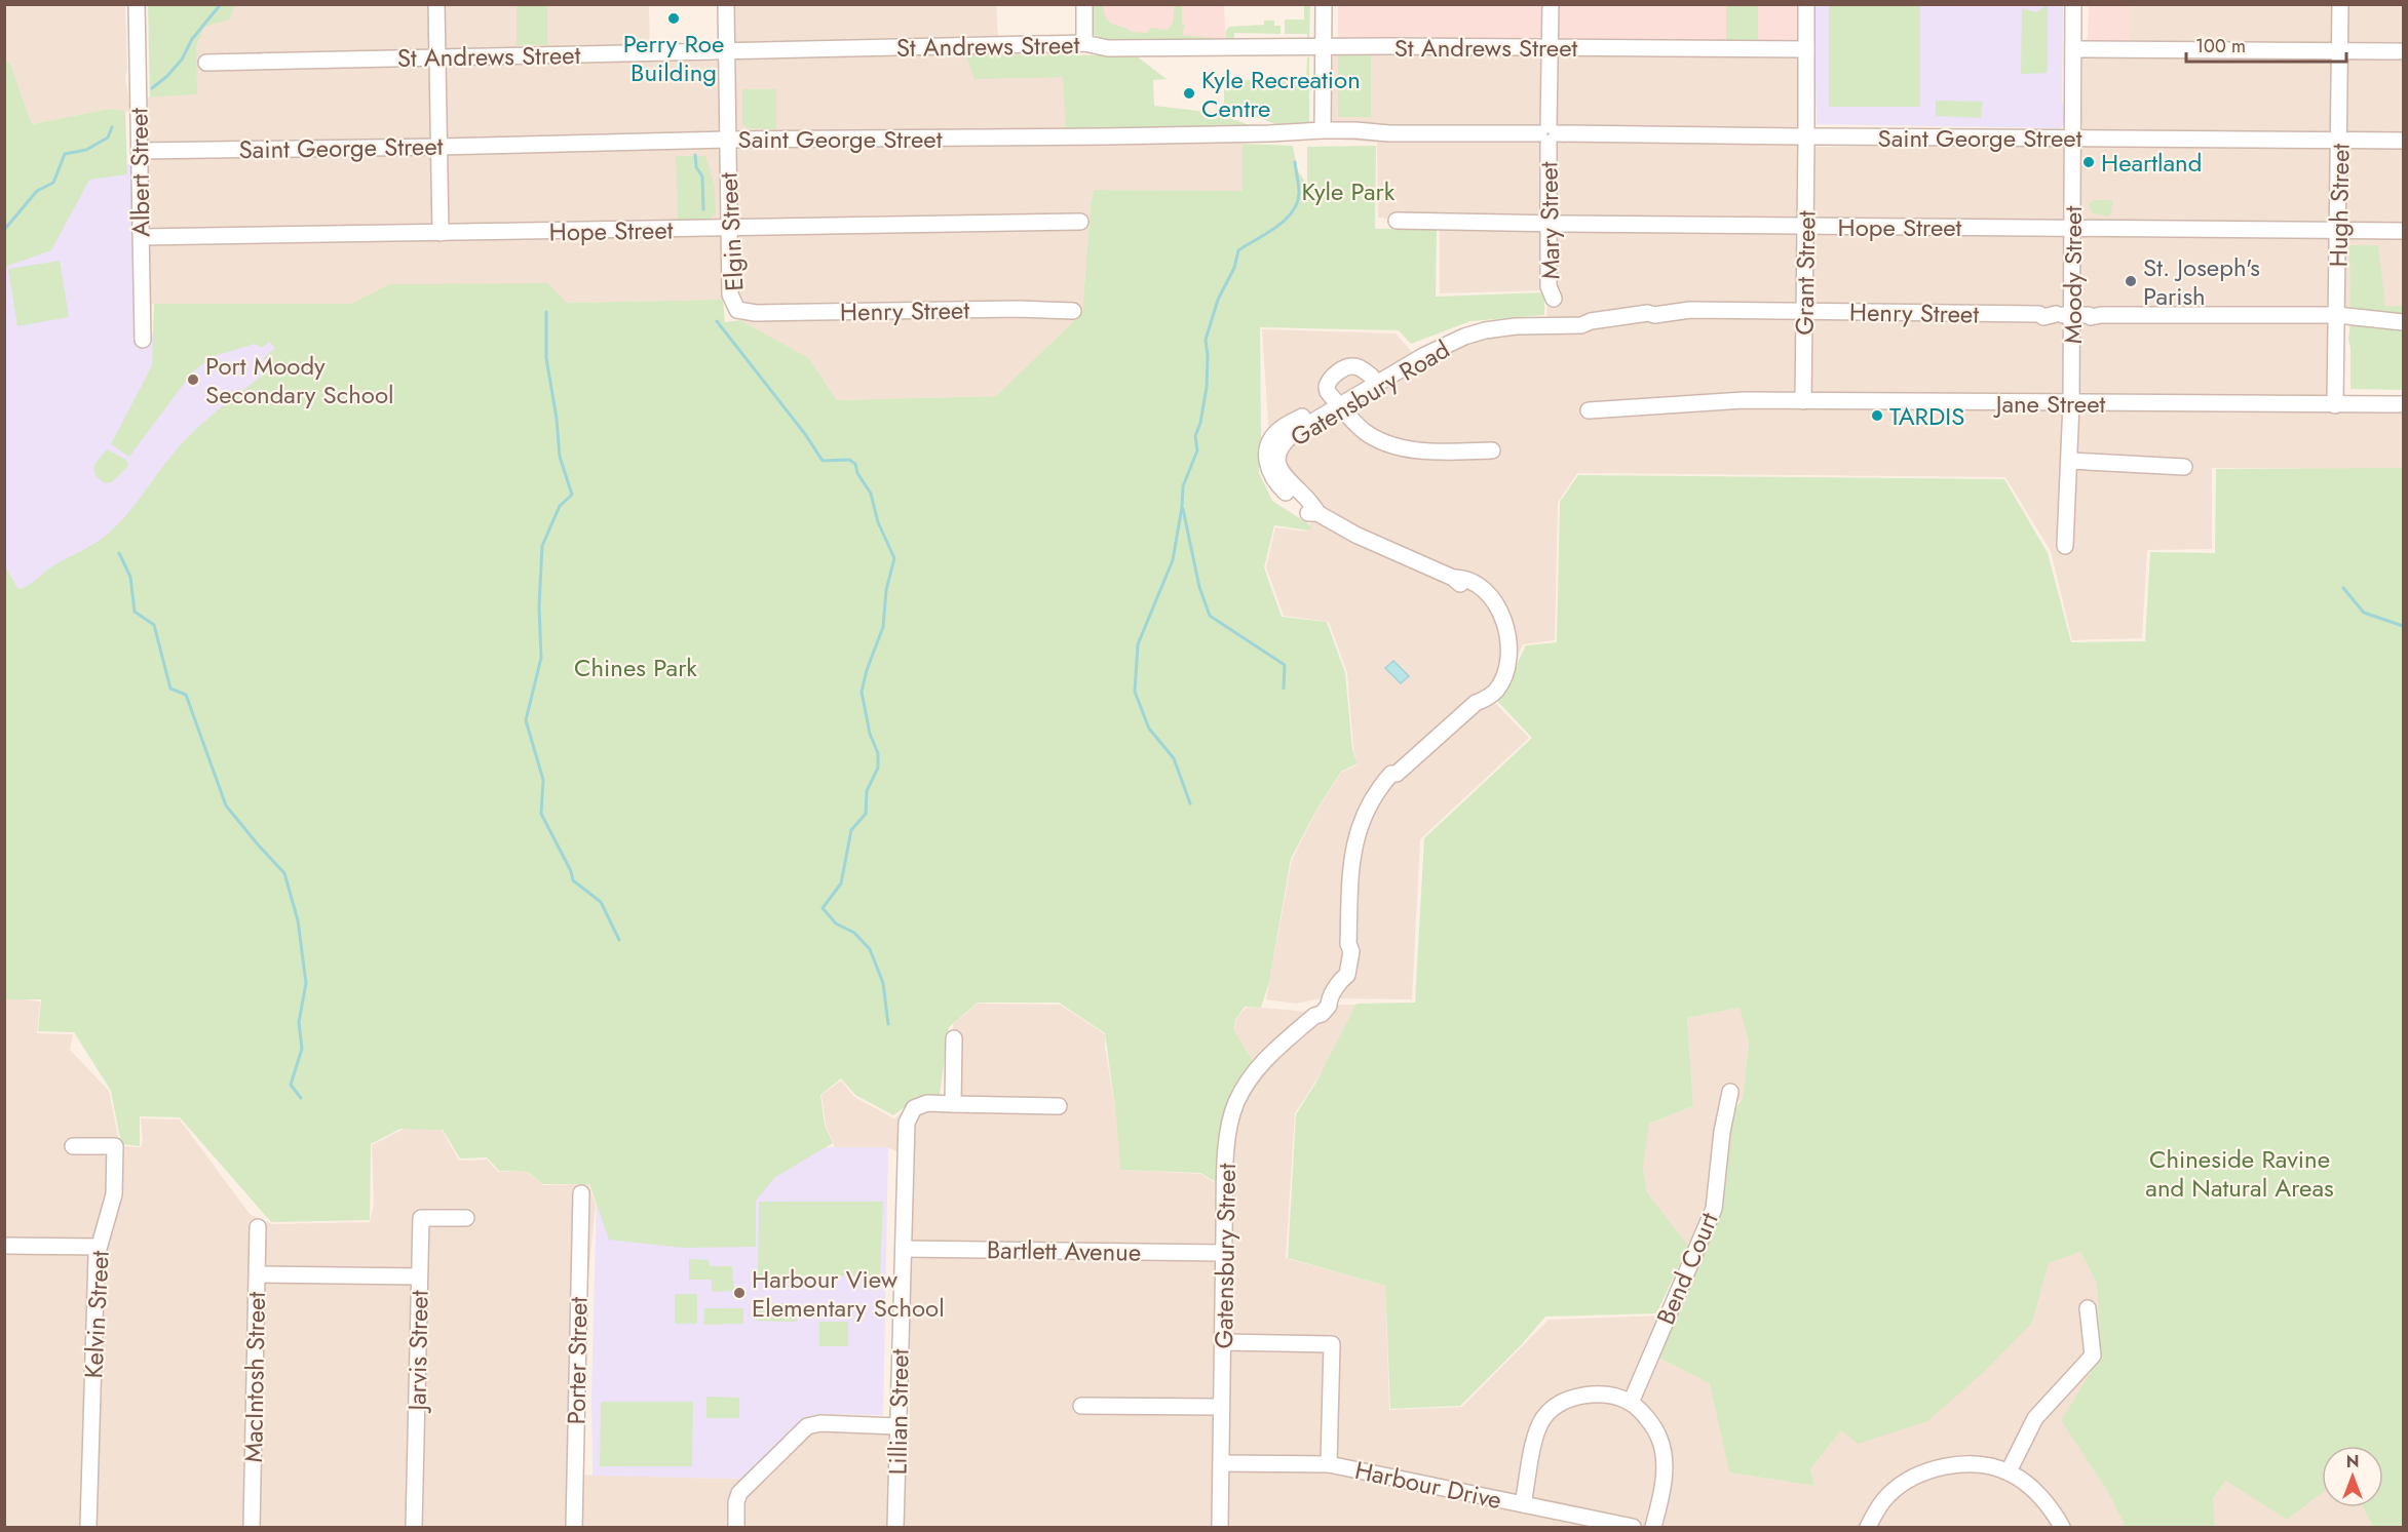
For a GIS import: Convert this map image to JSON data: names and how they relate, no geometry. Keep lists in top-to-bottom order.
{
  "streets": {
    "street": [
      "St Andrews Street",
      "Saint George Street",
      "Albert Street",
      "Hugh Street",
      "Mary Street",
      "Hope Street",
      "Elgin Street",
      "Grant Street",
      "Moody Street",
      "Henry Street",
      "Gatensbury Road",
      "Jane Street",
      "Bartlett Avenue",
      "Gatensbury Street",
      "Bend Court",
      "Kelvin Street",
      "Jarvis Street",
      "Porter Street",
      "MacIntosh Street",
      "Lillian Street",
      "Harbour Drive"
    ]
  },
  "crossings": [
    ["St Andrews Street", "Mary Street"],
    ["St Andrews Street", "Elgin Street"],
    ["St Andrews Street", "Grant Street"],
    ["Saint George Street", "Albert Street"],
    ["Saint George Street", "Hugh Street"],
    ["Saint George Street", "Mary Street"],
    ["Saint George Street", "Elgin Street"],
    ["Saint George Street", "Grant Street"],
    ["Saint George Street", "Moody Street"],
    ["Albert Street", "Hope Street"],
    ["Hugh Street", "Hope Street"],
    ["Hugh Street", "Henry Street"],
    ["Hugh Street", "Jane Street"],
    ["Mary Street", "Hope Street"],
    ["Hope Street", "Elgin Street"],
    ["Hope Street", "Grant Street"],
    ["Hope Street", "Moody Street"],
    ["Elgin Street", "Henry Street"],
    ["Grant Street", "Henry Street"],
    ["Grant Street", "Jane Street"],
    ["Moody Street", "Henry Street"],
    ["Moody Street", "Jane Street"],
    ["Henry Street", "Gatensbury Road"],
    ["Gatensbury Road", "Gatensbury Street"],
    ["Bartlett Avenue", "Gatensbury Street"],
    ["Bartlett Avenue", "Lillian Street"],
    ["Gatensbury Street", "Harbour Drive"]
  ],
  "parks": ["Kyle Park", "Chines Park", "Chineside Ravine and Natural Areas"],
  "places": [
    "Perry Roe Building",
    "Kyle Recreation Centre",
    "Heartland",
    "St. Joseph's Parish",
    "Port Moody Secondary School",
    "TARDIS",
    "Harbour View Elementary School"
  ],
  "scale_bar": "100 m",
  "north": "top"
}
